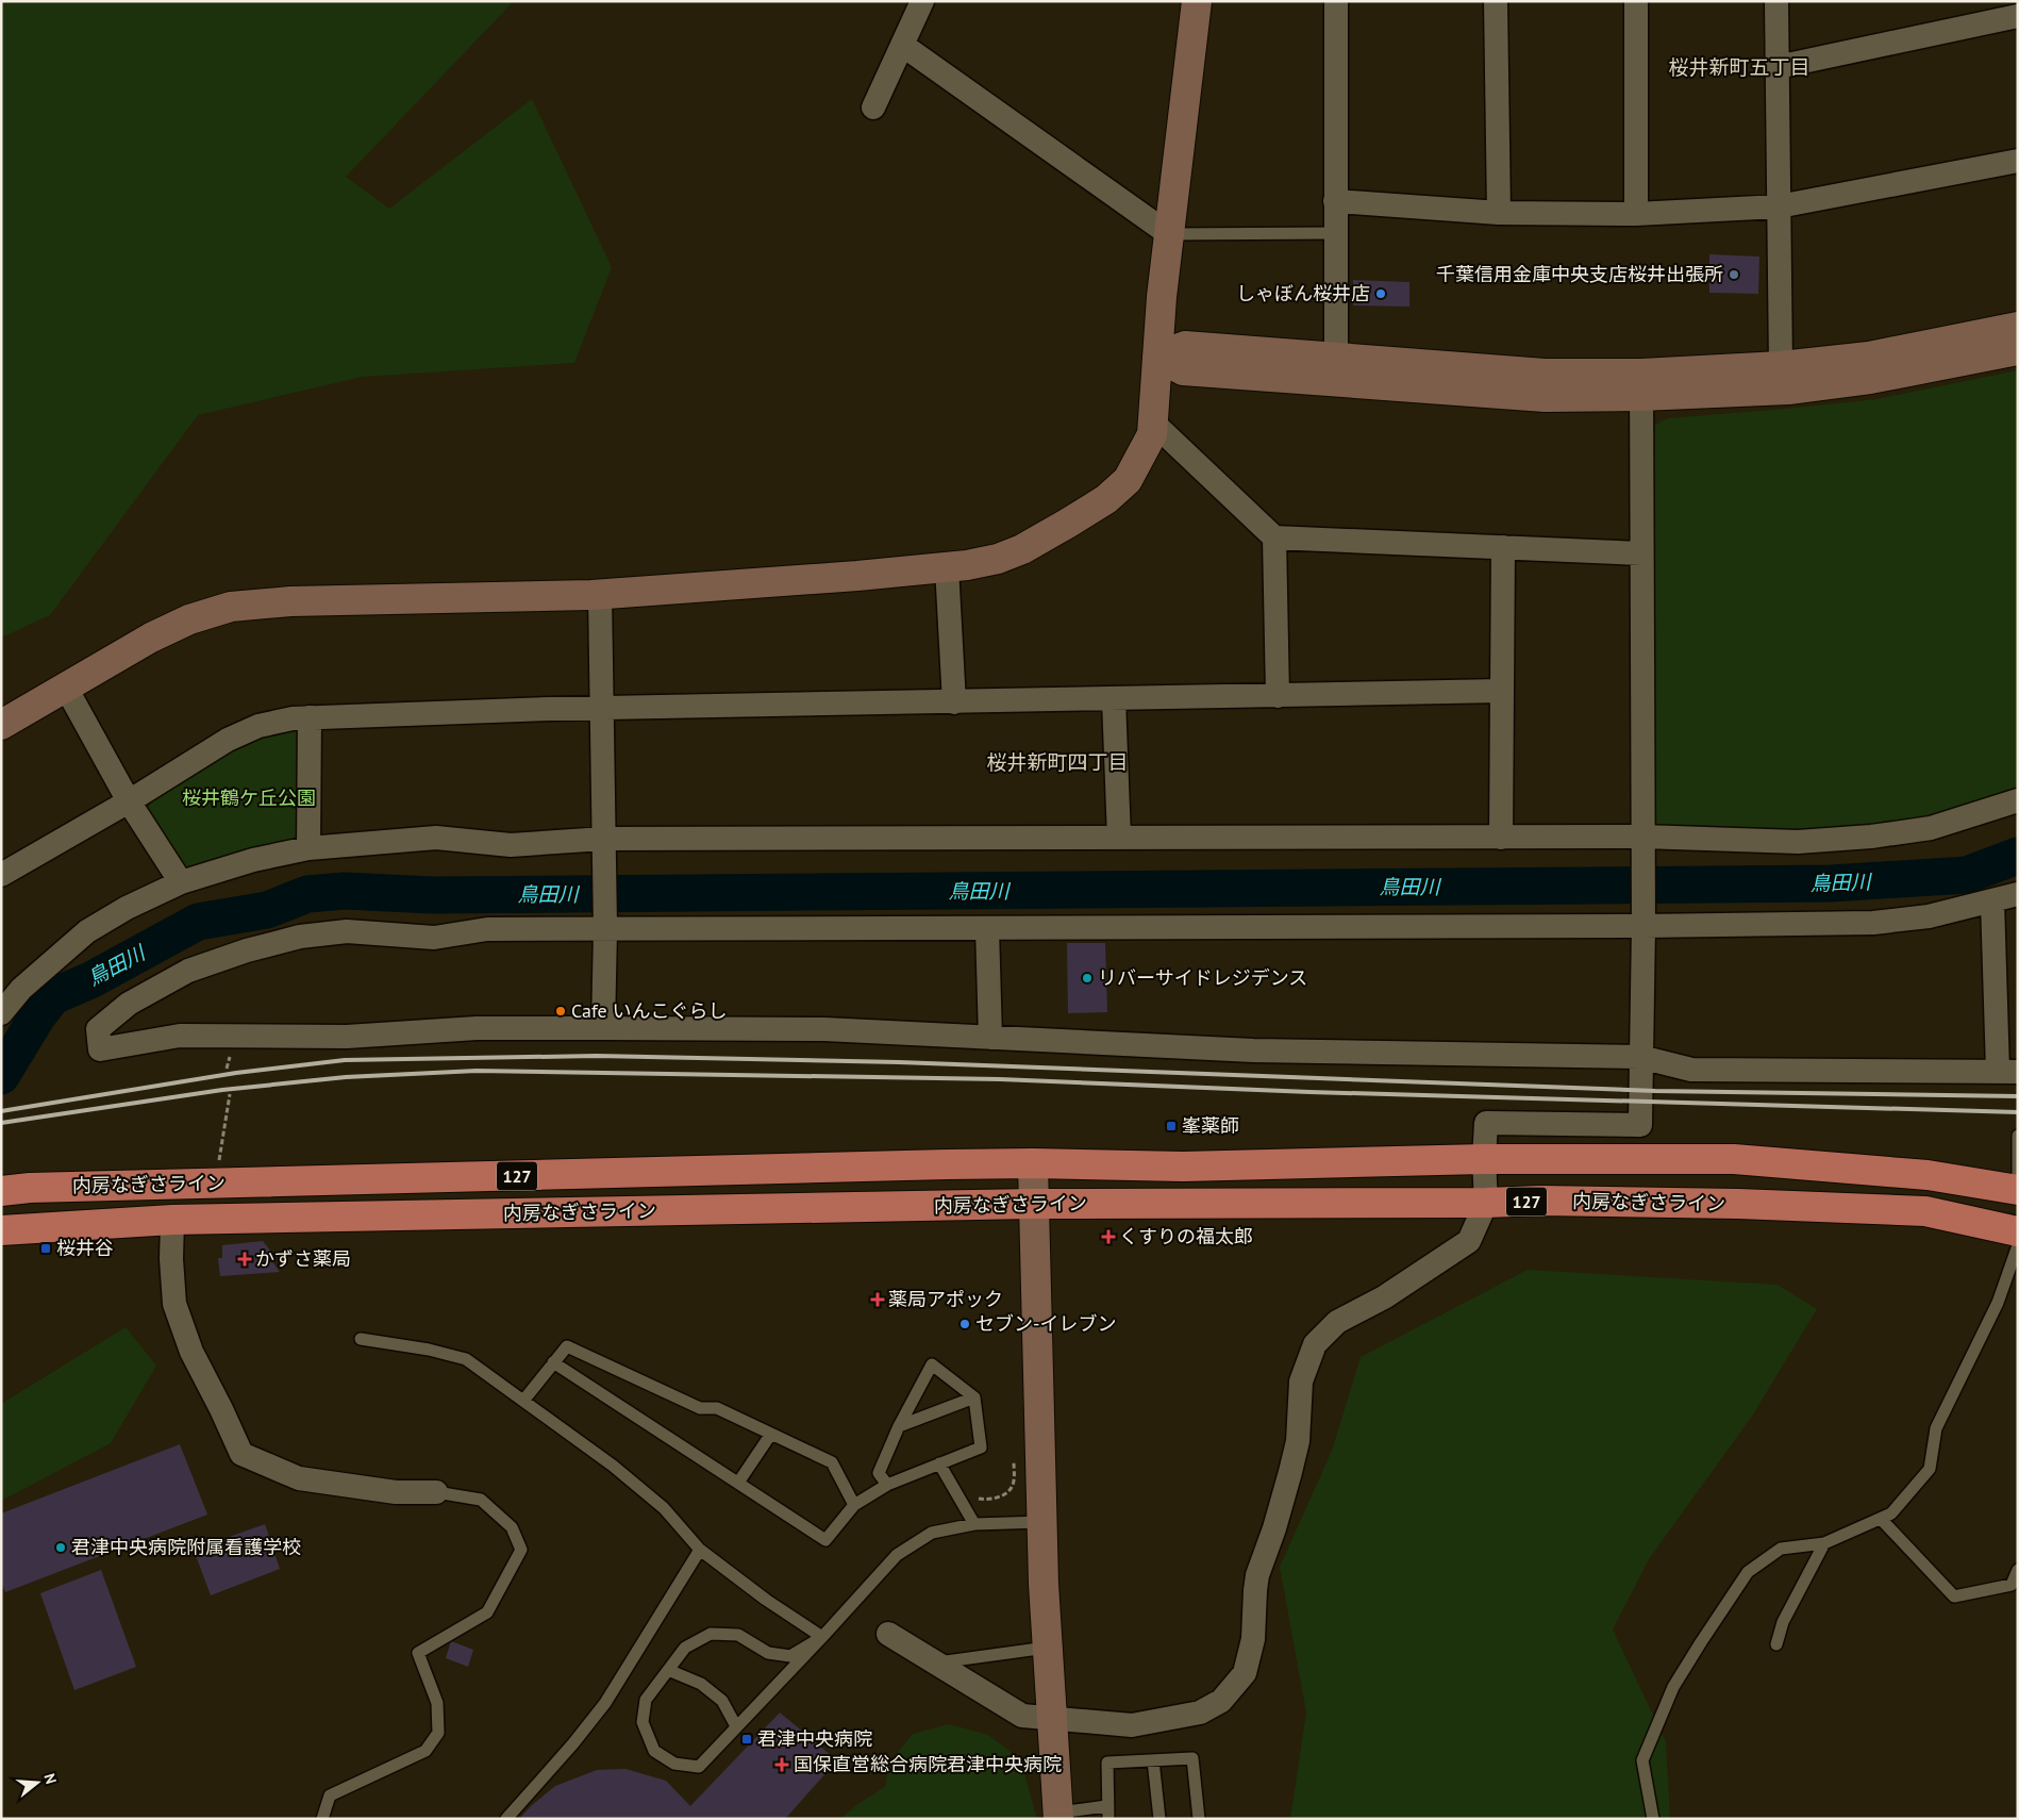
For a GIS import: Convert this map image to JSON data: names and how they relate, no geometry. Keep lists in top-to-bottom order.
{
  "streets": {
    "highway": ["127", "内房なぎさライン"]
  },
  "districts": ["桜井新町五丁目", "桜井新町四丁目"],
  "water": ["鳥田川"],
  "parks": ["桜井鶴ケ丘公園"],
  "places": {
    "other": [
      "千葉信用金庫中央支店桜井出張所",
      "しゃぼん桜井店",
      "リバーサイドレジデンス",
      "Cafe いんこぐらし",
      "セブン-イレブン",
      "君津中央病院附属看護学校"
    ],
    "transit": ["峯薬師", "桜井谷", "君津中央病院"],
    "health": [
      "くすりの福太郎",
      "かずさ薬局",
      "薬局アポック",
      "国保直営総合病院君津中央病院"
    ]
  },
  "north": "right"
}
